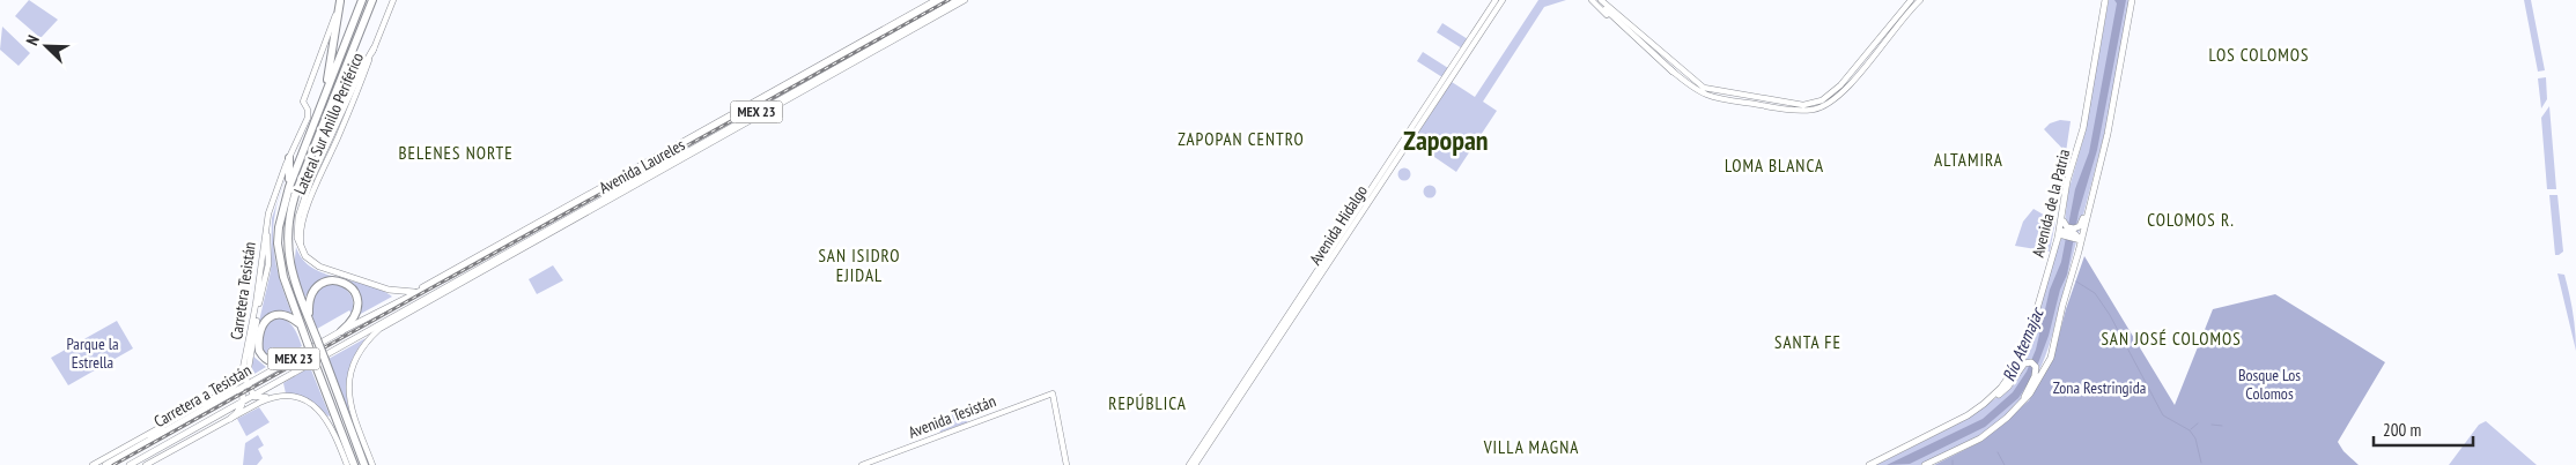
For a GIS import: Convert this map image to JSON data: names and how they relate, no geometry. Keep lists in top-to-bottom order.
{
  "streets": {
    "main road": [
      "MEX 23",
      "Lateral Sur Anillo Periférico",
      "Avenida Laureles",
      "Avenida de la Patria",
      "Avenida Hidalgo",
      "Carretera Tesistán",
      "Carretera a Tesistán",
      "Avenida Tesistán"
    ]
  },
  "crossings": [
    ["Avenida Laureles", "Carretera a Tesistán"]
  ],
  "districts": [
    "LOS COLOMOS",
    "ZAPOPAN CENTRO",
    "Zapopan",
    "BELENES NORTE",
    "ALTAMIRA",
    "LOMA BLANCA",
    "COLOMOS R.",
    "SAN ISIDRO EJIDAL",
    "SAN JOSÉ COLOMOS",
    "SANTA FE",
    "REPÚBLICA",
    "VILLA MAGNA"
  ],
  "water": ["Río Atemajac"],
  "parks": ["Parque la Estrella", "Bosque Los Colomos", "Zona Restringida"],
  "scale_bar": "200 m",
  "north": "top left"
}
